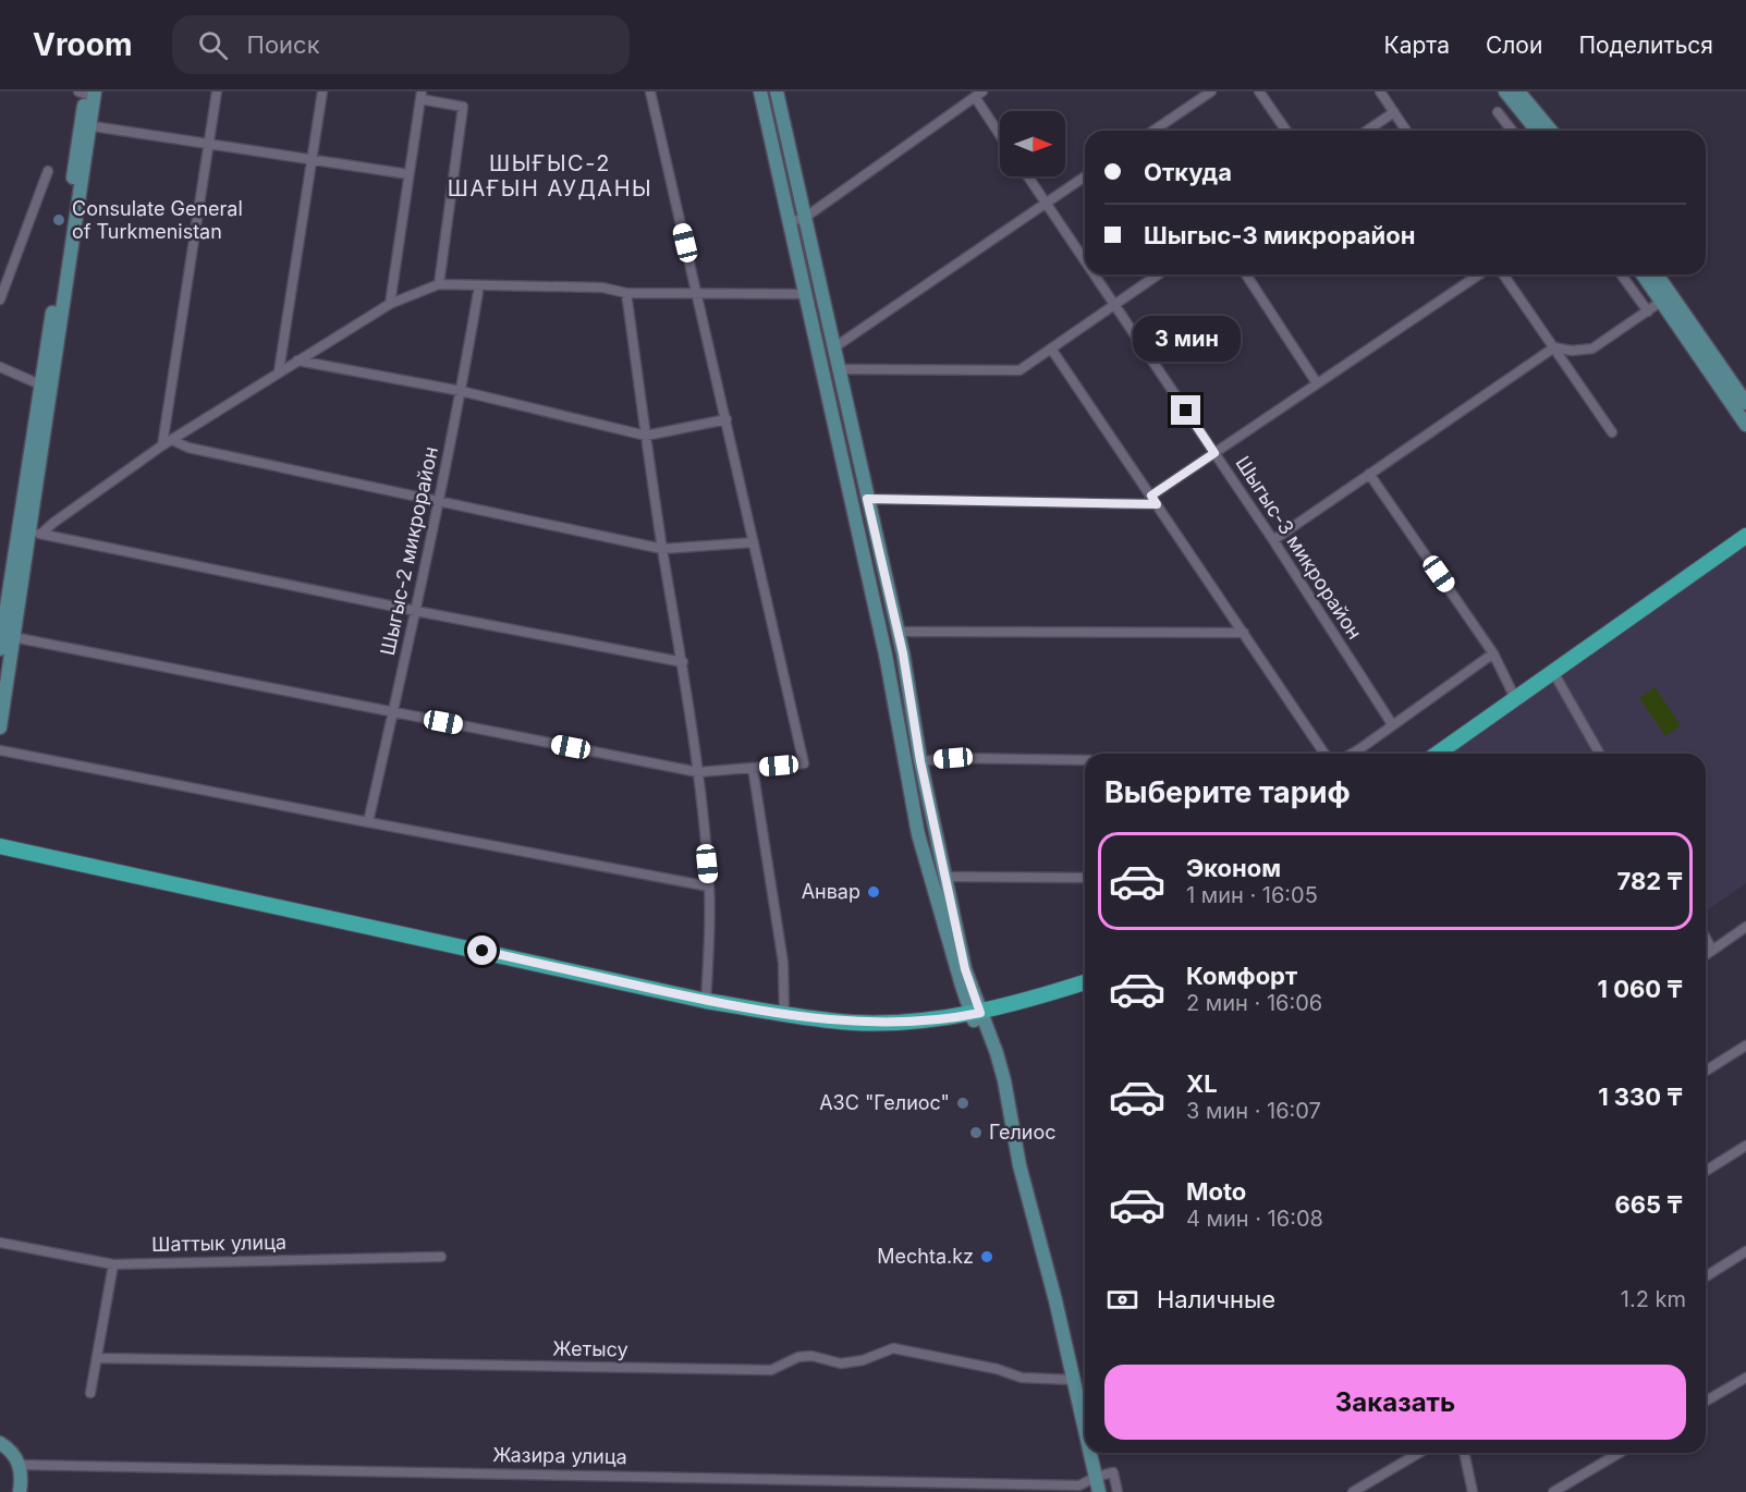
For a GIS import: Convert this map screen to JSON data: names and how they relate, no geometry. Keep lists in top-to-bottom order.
{
  "streets": {
    "street": [
      "Шыгыс-3 микрорайон",
      "Шыгыс-2 микрорайон",
      "Шаттык улица",
      "Жетысу",
      "Жазира улица"
    ]
  },
  "districts": ["ШЫҒЫС-2 ШАҒЫН АУДАНЫ"],
  "places": [
    "Consulate General of Turkmenistan",
    "Анвар",
    "АЗС \"Гелиос\"",
    "Гелиос",
    "Mechta.kz"
  ],
  "north": "right",
  "page": {
    "header": "Vroom",
    "search": "Поиск",
    "nav": ["Карта", "Слои", "Поделиться"],
    "banner": ["Откуда", "Шыгыс-3 микрорайон"],
    "bubble": "3 мин",
    "heading": "Выберите тариф",
    "list": [
      {
        "name": "Эконом",
        "note": "1 мин · 16:05",
        "value": "782 ₸"
      },
      {
        "name": "Комфорт",
        "note": "2 мин · 16:06",
        "value": "1 060 ₸"
      },
      {
        "name": "XL",
        "note": "3 мин · 16:07",
        "value": "1 330 ₸"
      },
      {
        "name": "Moto",
        "note": "4 мин · 16:08",
        "value": "665 ₸"
      }
    ],
    "pay": ["Наличные", "1.2 km"],
    "buttons": "Заказать"
  }
}
